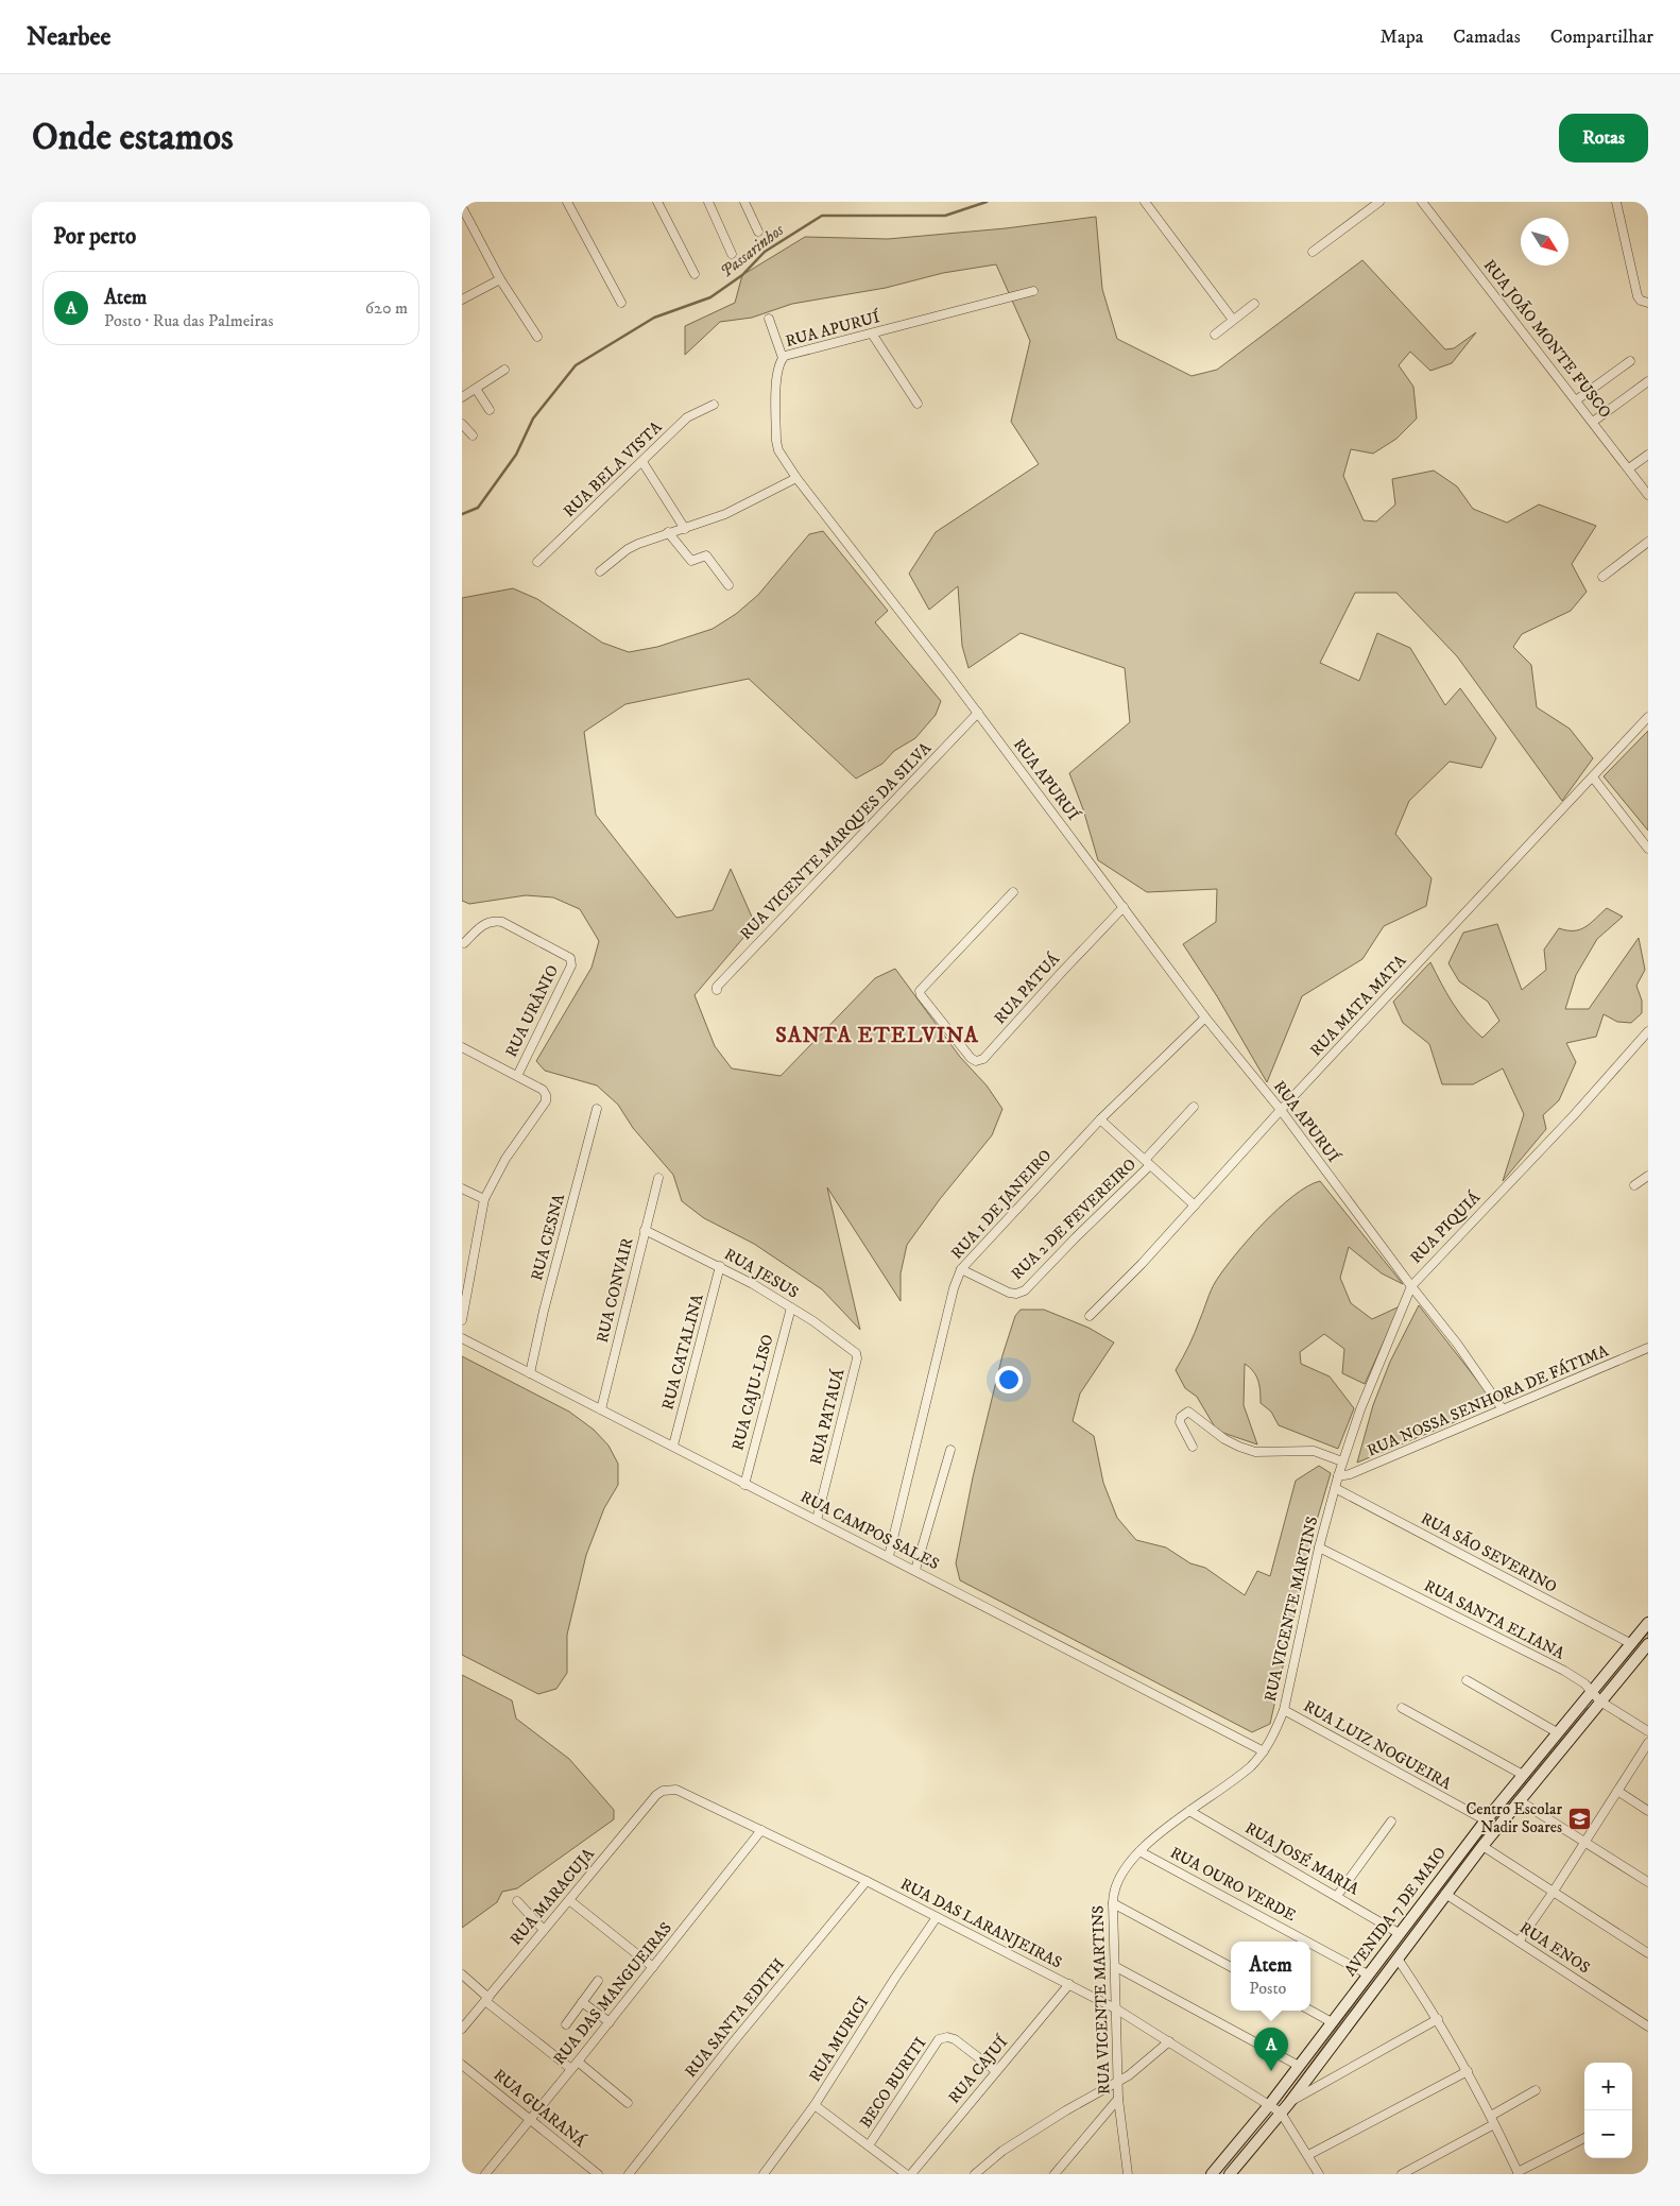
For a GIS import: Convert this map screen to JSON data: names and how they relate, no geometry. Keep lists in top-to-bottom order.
{
  "streets": {
    "main road": ["AVENIDA 7 DE MAIO"],
    "street": [
      "RUA APURUÍ",
      "RUA JOÃO MONTE FUSCO",
      "RUA BELA VISTA",
      "RUA VICENTE MARQUES DA SILVA",
      "RUA PATUÁ",
      "RUA MATA MATA",
      "RUA URÂNIO",
      "RUA 1 DE JANEIRO",
      "RUA 2 DE FEVEREIRO",
      "RUA PIQUIÁ",
      "RUA CESNA",
      "RUA JESUS",
      "RUA CONVAIR",
      "RUA CATALINA",
      "RUA CAJU-LISO",
      "RUA NOSSA SENHORA DE FÁTIMA",
      "RUA PATAUÁ",
      "RUA CAMPOS SALES",
      "RUA SÃO SEVERINO",
      "RUA VICENTE MARTINS",
      "RUA SANTA ELIANA",
      "RUA LUIZ NOGUEIRA",
      "RUA JOSÉ MARIA",
      "RUA OURO VERDE",
      "RUA MARACUJA",
      "RUA DAS LARANJEIRAS",
      "RUA ENOS",
      "RUA DAS MANGUEIRAS",
      "RUA SANTA EDITH",
      "RUA MURICI",
      "RUA CAJUÍ",
      "BECO BURITI",
      "RUA GUARANÁ"
    ]
  },
  "crossings": [
    ["RUA APURUÍ", "RUA VICENTE MARQUES DA SILVA"],
    ["RUA APURUÍ", "RUA PATUÁ"],
    ["RUA APURUÍ", "RUA MATA MATA"],
    ["RUA APURUÍ", "RUA 1 DE JANEIRO"],
    ["RUA APURUÍ", "RUA PIQUIÁ"],
    ["RUA APURUÍ", "RUA NOSSA SENHORA DE FÁTIMA"],
    ["RUA 1 DE JANEIRO", "RUA 2 DE FEVEREIRO"],
    ["RUA 1 DE JANEIRO", "RUA CAMPOS SALES"],
    ["RUA PIQUIÁ", "RUA NOSSA SENHORA DE FÁTIMA"],
    ["RUA PIQUIÁ", "RUA SÃO SEVERINO"],
    ["RUA PIQUIÁ", "RUA VICENTE MARTINS"],
    ["RUA CESNA", "RUA CAMPOS SALES"],
    ["RUA JESUS", "RUA CONVAIR"],
    ["RUA JESUS", "RUA CATALINA"],
    ["RUA JESUS", "RUA CAJU-LISO"],
    ["RUA JESUS", "RUA PATAUÁ"],
    ["RUA CONVAIR", "RUA CAMPOS SALES"],
    ["RUA CATALINA", "RUA CAMPOS SALES"],
    ["RUA CAJU-LISO", "RUA CAMPOS SALES"],
    ["RUA PATAUÁ", "RUA CAMPOS SALES"],
    ["RUA CAMPOS SALES", "RUA VICENTE MARTINS"],
    ["RUA SÃO SEVERINO", "RUA VICENTE MARTINS"],
    ["RUA SÃO SEVERINO", "AVENIDA 7 DE MAIO"],
    ["RUA VICENTE MARTINS", "RUA SANTA ELIANA"],
    ["RUA VICENTE MARTINS", "RUA LUIZ NOGUEIRA"],
    ["RUA VICENTE MARTINS", "RUA JOSÉ MARIA"],
    ["RUA VICENTE MARTINS", "RUA OURO VERDE"],
    ["RUA VICENTE MARTINS", "RUA DAS LARANJEIRAS"],
    ["RUA SANTA ELIANA", "AVENIDA 7 DE MAIO"],
    ["RUA LUIZ NOGUEIRA", "AVENIDA 7 DE MAIO"],
    ["RUA JOSÉ MARIA", "AVENIDA 7 DE MAIO"],
    ["RUA OURO VERDE", "AVENIDA 7 DE MAIO"],
    ["RUA MARACUJA", "RUA DAS LARANJEIRAS"],
    ["AVENIDA 7 DE MAIO", "RUA DAS LARANJEIRAS"],
    ["AVENIDA 7 DE MAIO", "RUA ENOS"],
    ["RUA DAS LARANJEIRAS", "RUA DAS MANGUEIRAS"],
    ["RUA DAS LARANJEIRAS", "RUA SANTA EDITH"],
    ["RUA DAS LARANJEIRAS", "RUA MURICI"],
    ["RUA DAS LARANJEIRAS", "RUA CAJUÍ"],
    ["RUA DAS MANGUEIRAS", "RUA GUARANÁ"],
    ["RUA CAJUÍ", "BECO BURITI"]
  ],
  "districts": ["SANTA ETELVINA"],
  "water": ["Passarinhos"],
  "places": {
    "school or university": ["Centro Escolar Nadir Soares"]
  },
  "north": "bottom right",
  "page": {
    "header": "Nearbee",
    "nav": ["Mapa", "Camadas", "Compartilhar"],
    "buttons": "Rotas",
    "title": "Onde estamos",
    "heading": "Por perto",
    "list": [
      {
        "mark": "A",
        "name": "Atem",
        "note": "Posto · Rua das Palmeiras",
        "value": "620 m"
      }
    ],
    "popup": ["Atem", "Posto"],
    "pins": "A",
    "map_buttons": ["+", "−"]
  }
}
